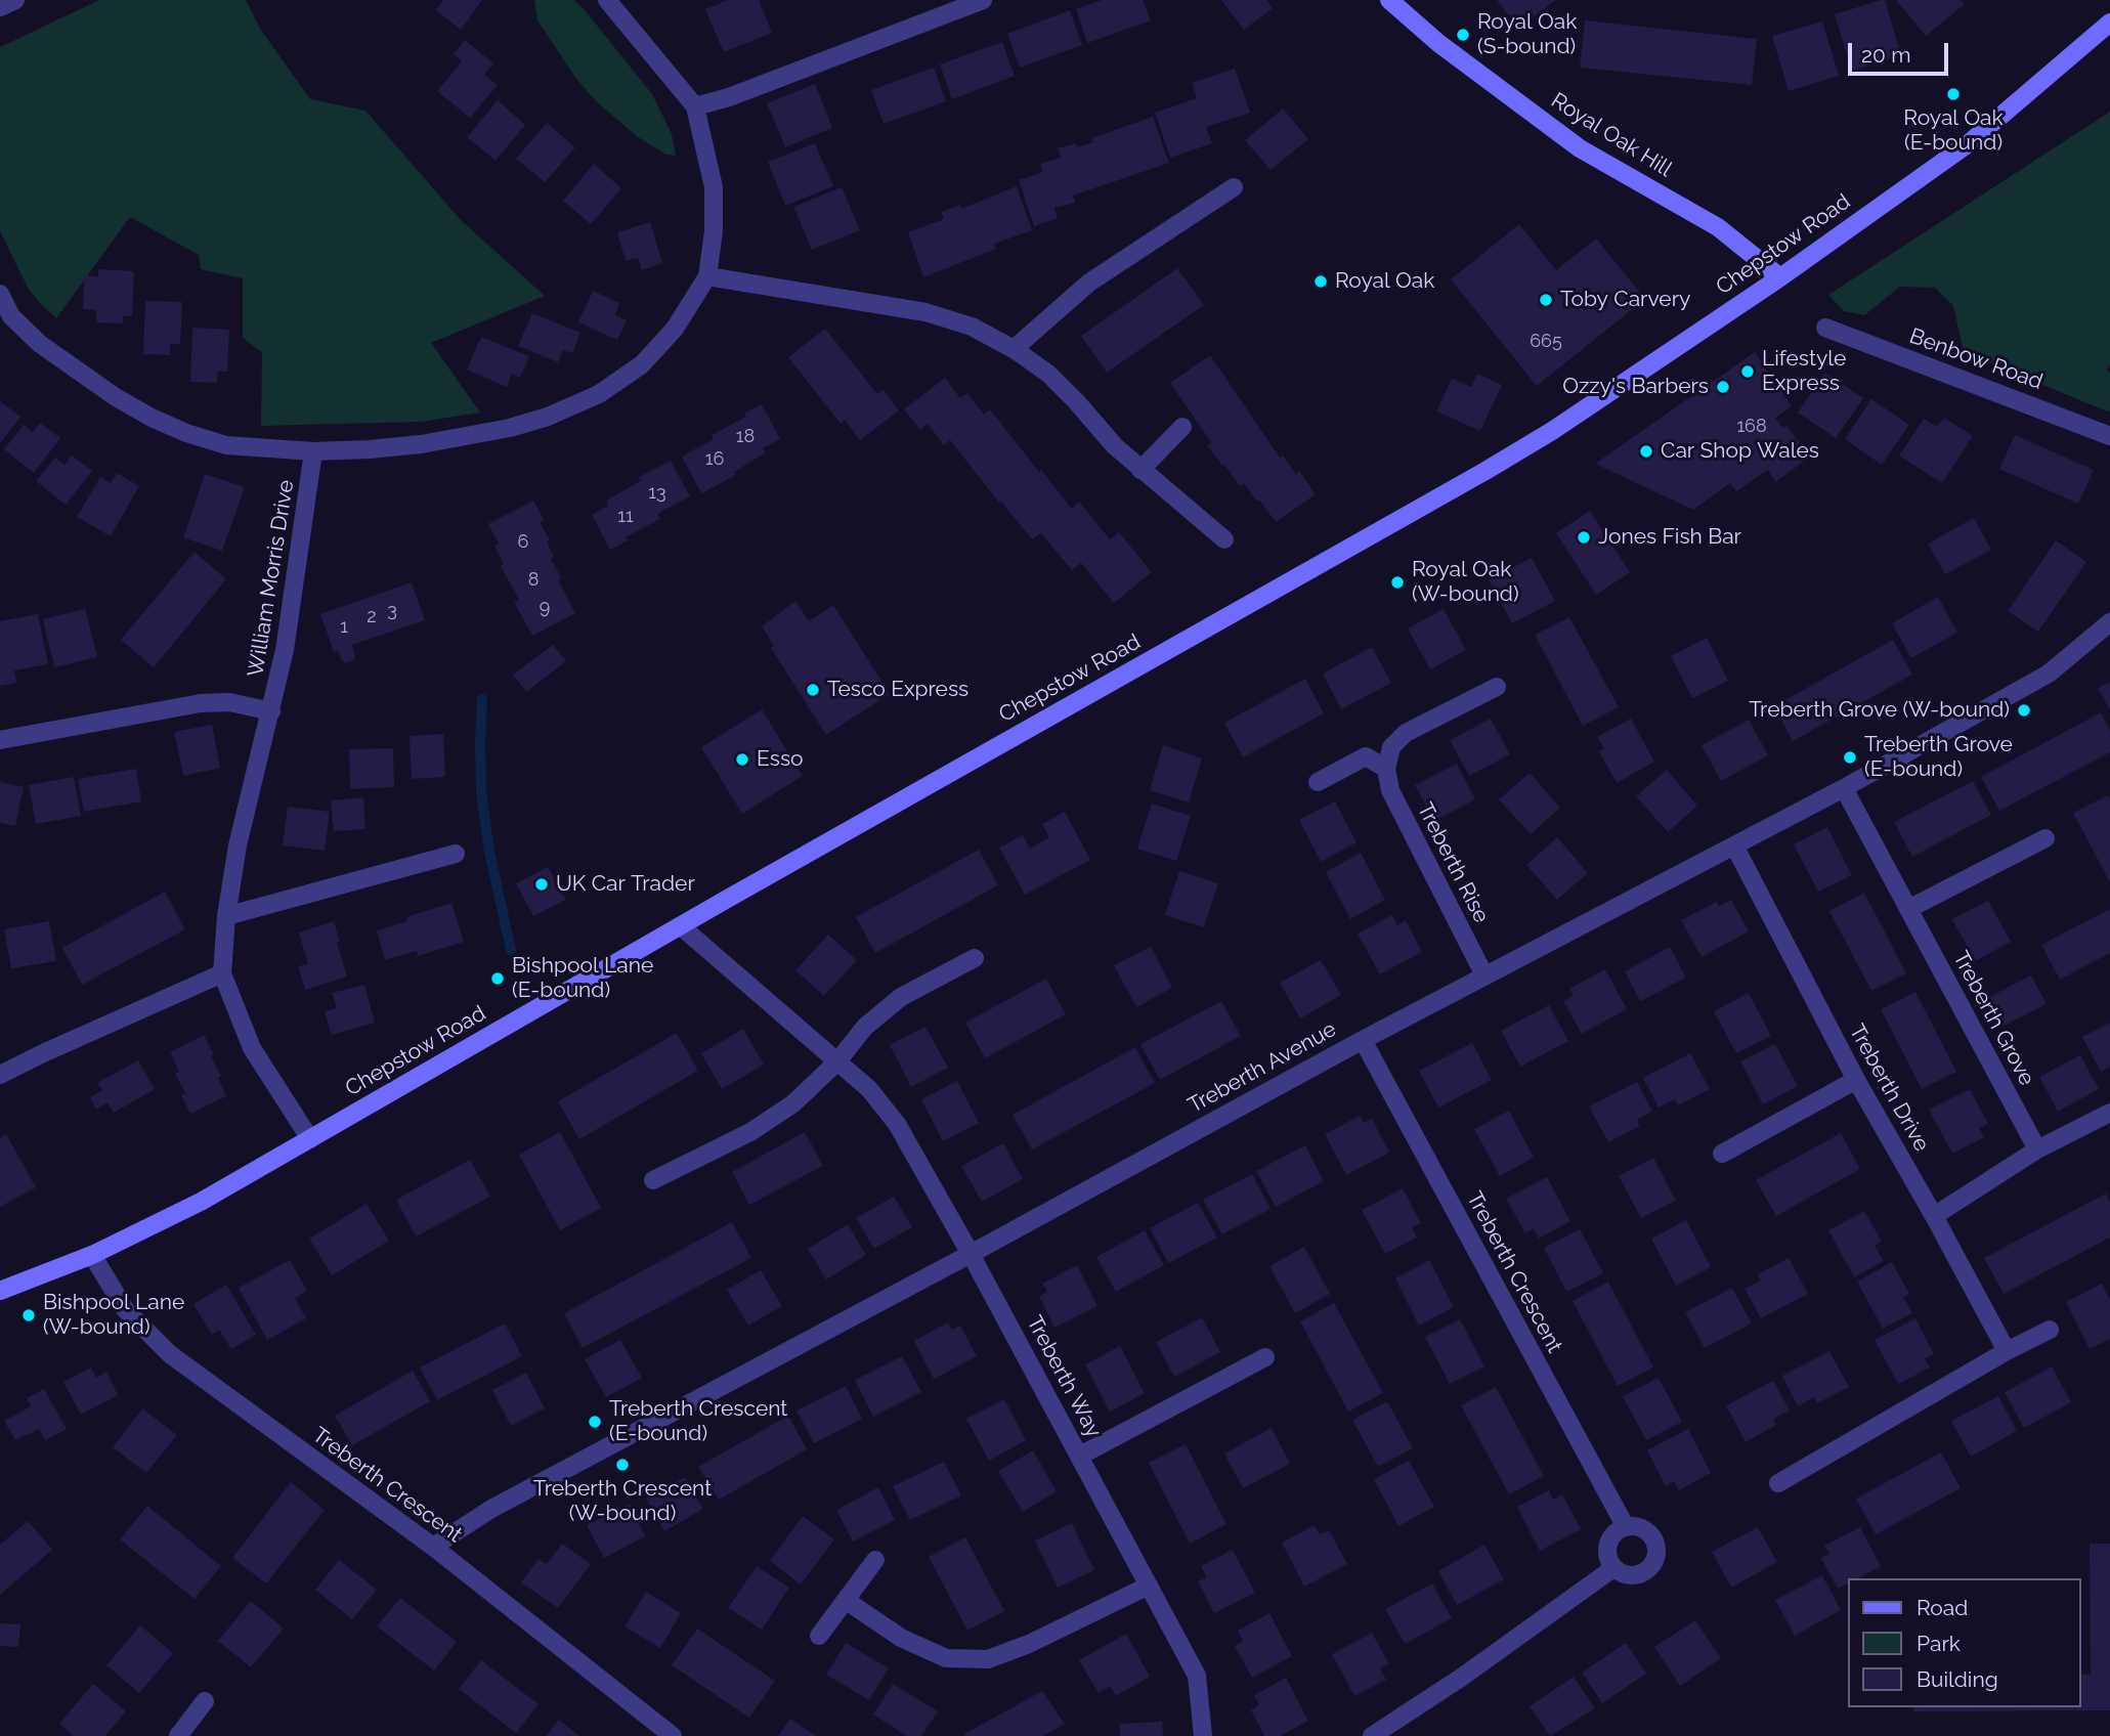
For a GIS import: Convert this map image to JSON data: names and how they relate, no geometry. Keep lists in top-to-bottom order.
{
  "streets": {
    "main road": ["Royal Oak Hill", "Chepstow Road"],
    "street": [
      "Benbow Road",
      "William Morris Drive",
      "Treberth Rise",
      "Treberth Grove",
      "Treberth Avenue",
      "Treberth Drive",
      "Treberth Crescent",
      "Treberth Way"
    ]
  },
  "crossings": [
    ["Royal Oak Hill", "Chepstow Road"],
    ["Chepstow Road", "William Morris Drive"],
    ["Chepstow Road", "Treberth Crescent"],
    ["Chepstow Road", "Treberth Way"],
    ["Treberth Rise", "Treberth Avenue"],
    ["Treberth Grove", "Treberth Avenue"],
    ["Treberth Avenue", "Treberth Drive"],
    ["Treberth Avenue", "Treberth Crescent"],
    ["Treberth Avenue", "Treberth Way"]
  ],
  "places": [
    "Royal Oak (S-bound)",
    "Royal Oak (E-bound)",
    "Royal Oak",
    "Toby Carvery",
    "Lifestyle Express",
    "Ozzy's Barbers",
    "Car Shop Wales",
    "Jones Fish Bar",
    "Royal Oak (W-bound)",
    "Tesco Express",
    "Treberth Grove (W-bound)",
    "Treberth Grove (E-bound)",
    "Esso",
    "UK Car Trader",
    "Bishpool Lane (E-bound)",
    "Bishpool Lane (W-bound)",
    "Treberth Crescent (E-bound)",
    "Treberth Crescent (W-bound)"
  ],
  "house_numbers": [
    "665",
    "168",
    "18",
    "16",
    "13",
    "11",
    "6",
    "8",
    "9",
    "3",
    "2",
    "1"
  ],
  "legend": ["Road", "Park", "Building"],
  "scale_bar": "20 m"
}
